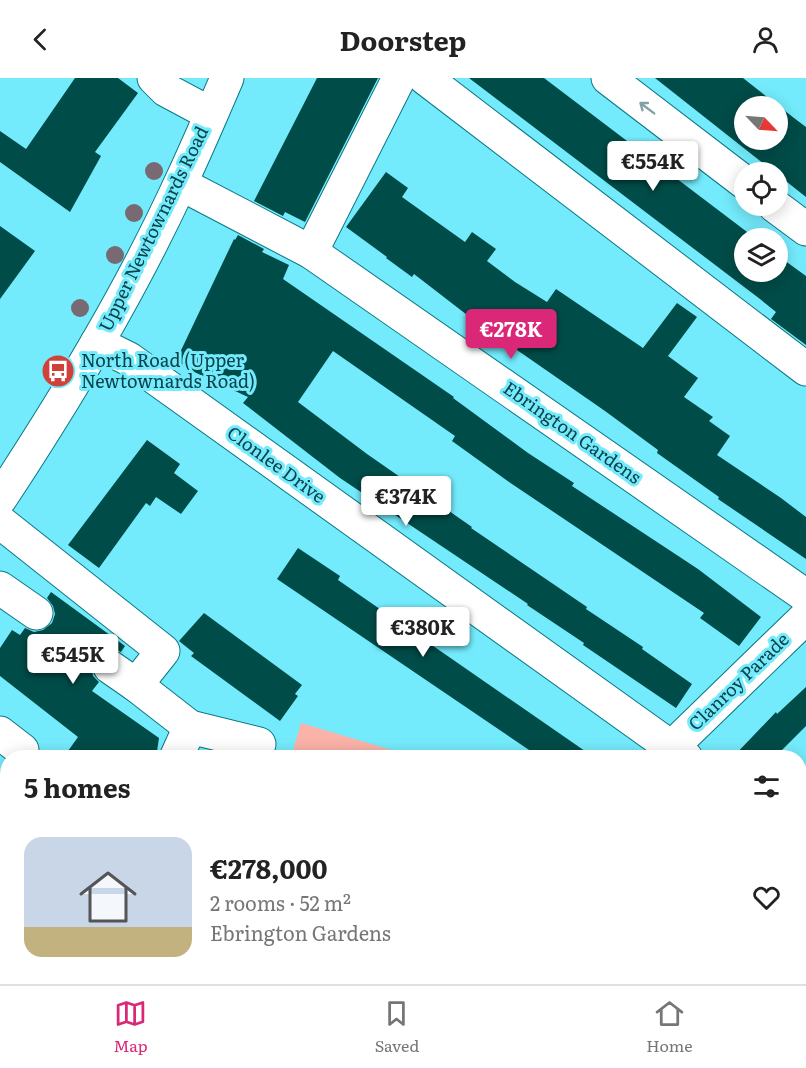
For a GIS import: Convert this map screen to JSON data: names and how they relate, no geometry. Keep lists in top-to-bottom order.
{
  "streets": {
    "street": [
      "Upper Newtownards Road",
      "Ebrington Gardens",
      "Clonlee Drive",
      "Clanroy Parade"
    ]
  },
  "crossings": [
    ["Upper Newtownards Road", "Ebrington Gardens"],
    ["Upper Newtownards Road", "Clonlee Drive"]
  ],
  "places": {
    "bus stop": ["North Road (Upper Newtownards Road)"]
  },
  "north": "bottom right",
  "page": {
    "header": "Doorstep",
    "price": [
      "€554K",
      "€278K",
      "€374K",
      "€380K",
      "€545K"
    ],
    "heading": "5 homes",
    "list": [
      {
        "name": "€278,000",
        "note": "2 rooms · 52 m² · Ebrington Gardens"
      }
    ],
    "tabs": ["Map", "Saved", "Home"]
  }
}
